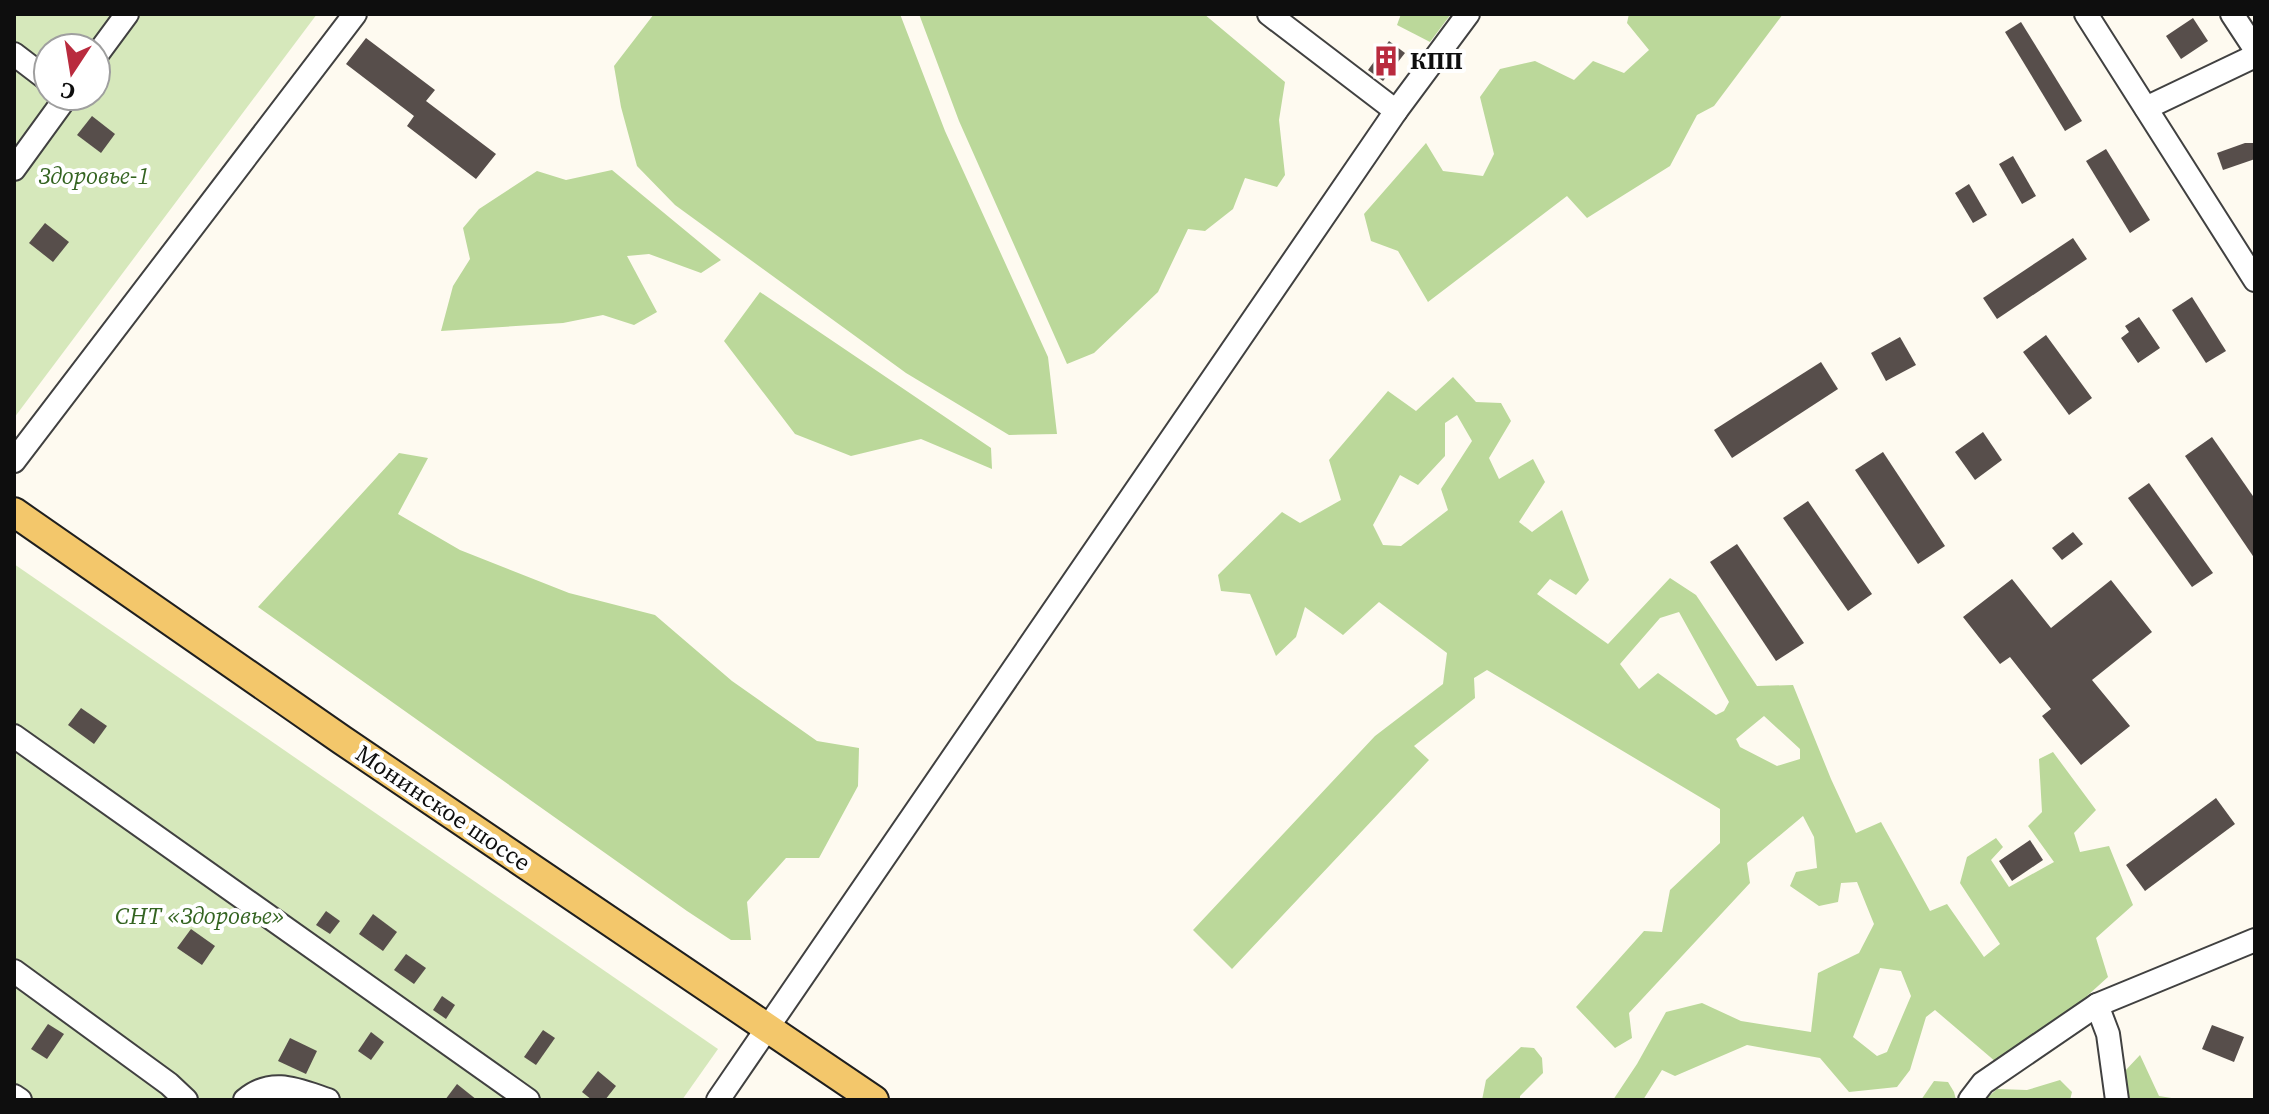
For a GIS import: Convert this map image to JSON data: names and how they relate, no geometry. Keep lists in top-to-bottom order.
{
  "streets": {
    "main road": ["Монинское шоссе"]
  },
  "parks": ["Здоровье-1", "СНТ «Здоровье»"],
  "places": {
    "building": ["КПП"]
  },
  "north": "bottom"
}
